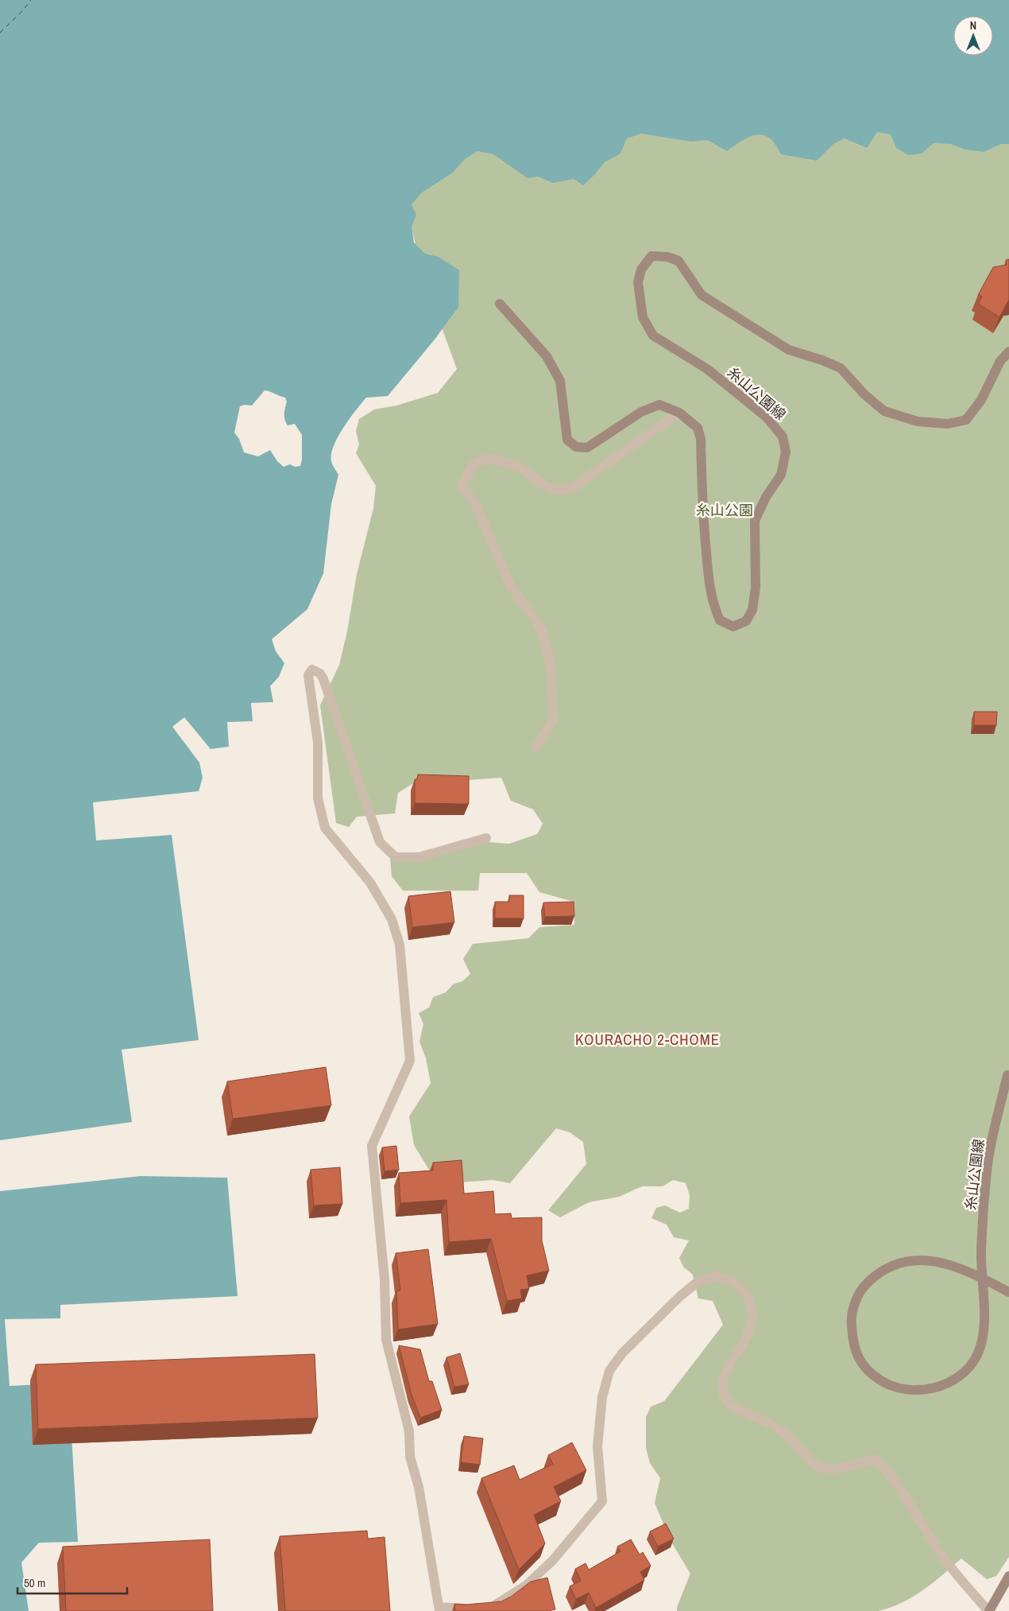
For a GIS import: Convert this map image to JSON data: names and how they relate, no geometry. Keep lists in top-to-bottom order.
{
  "streets": {
    "main road": ["糸山公園線"]
  },
  "districts": ["KOURACHO 2-CHOME"],
  "parks": ["糸山公園"],
  "scale_bar": "50 m",
  "north": "top"
}
